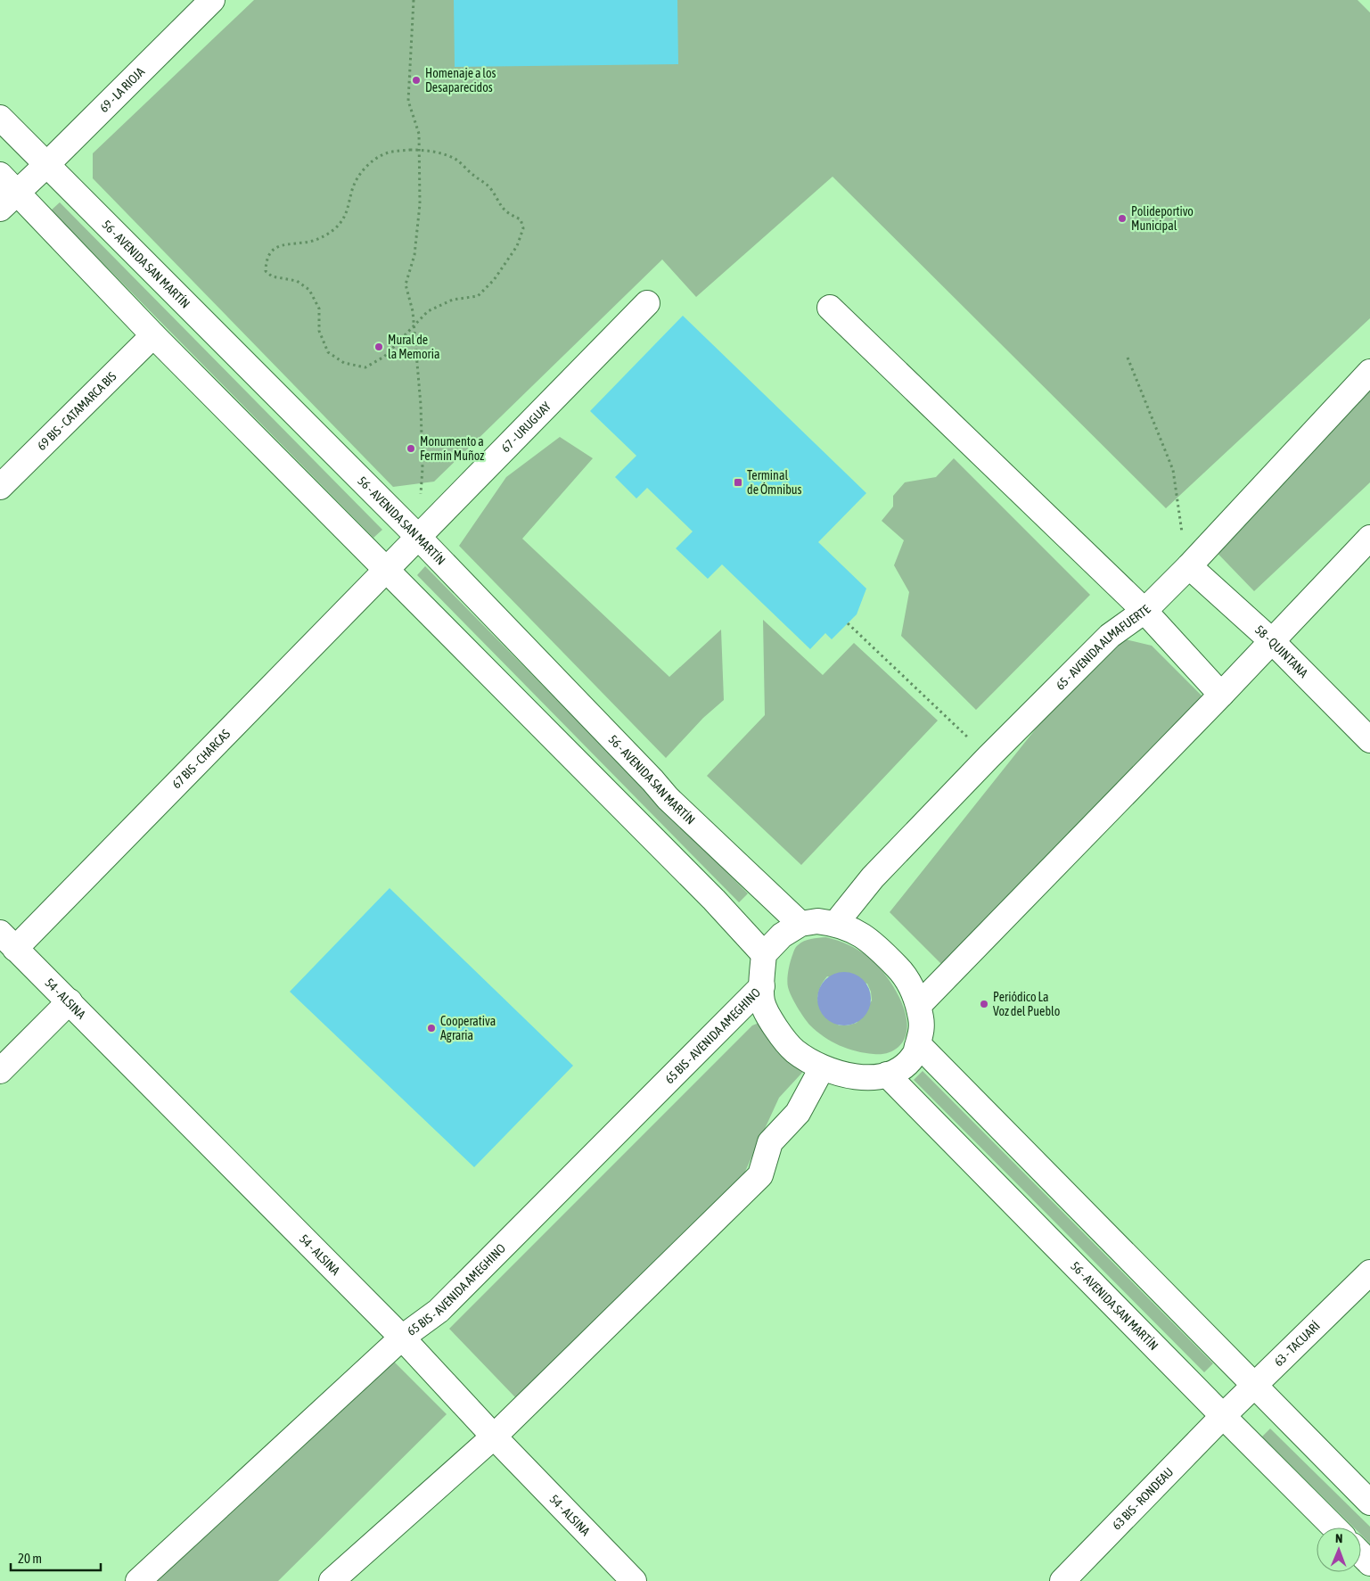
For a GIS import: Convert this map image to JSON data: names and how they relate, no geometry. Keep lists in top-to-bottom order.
{
  "streets": {
    "main road": [
      "69 - LA RIOJA",
      "56 - AVENIDA SAN MARTÍN",
      "69 BIS - CATAMARCA BIS",
      "67 - URUGUAY",
      "65 - AVENIDA ALMAFUERTE",
      "58 - QUINTANA",
      "67 BIS - CHARCAS",
      "54 - ALSINA",
      "65 BIS - AVENIDA AMEGHINO",
      "63 - TACUARÍ",
      "63 BIS - RONDEAU"
    ]
  },
  "crossings": [
    ["69 - LA RIOJA", "56 - AVENIDA SAN MARTÍN"],
    ["56 - AVENIDA SAN MARTÍN", "69 BIS - CATAMARCA BIS"],
    ["56 - AVENIDA SAN MARTÍN", "67 - URUGUAY"],
    ["56 - AVENIDA SAN MARTÍN", "65 - AVENIDA ALMAFUERTE"],
    ["56 - AVENIDA SAN MARTÍN", "67 BIS - CHARCAS"],
    ["56 - AVENIDA SAN MARTÍN", "65 BIS - AVENIDA AMEGHINO"],
    ["56 - AVENIDA SAN MARTÍN", "63 - TACUARÍ"],
    ["56 - AVENIDA SAN MARTÍN", "63 BIS - RONDEAU"],
    ["67 - URUGUAY", "67 BIS - CHARCAS"],
    ["65 - AVENIDA ALMAFUERTE", "58 - QUINTANA"],
    ["65 - AVENIDA ALMAFUERTE", "65 BIS - AVENIDA AMEGHINO"],
    ["67 BIS - CHARCAS", "54 - ALSINA"],
    ["54 - ALSINA", "65 BIS - AVENIDA AMEGHINO"],
    ["63 - TACUARÍ", "63 BIS - RONDEAU"]
  ],
  "places": {
    "other": [
      "Homenaje a los Desaparecidos",
      "Polideportivo Municipal",
      "Mural de la Memoria",
      "Monumento a Fermín Muñoz",
      "Periódico La Voz del Pueblo",
      "Cooperativa Agraria"
    ],
    "transit": ["Terminal de Ómnibus"]
  },
  "scale_bar": "20 m",
  "north": "top"
}
